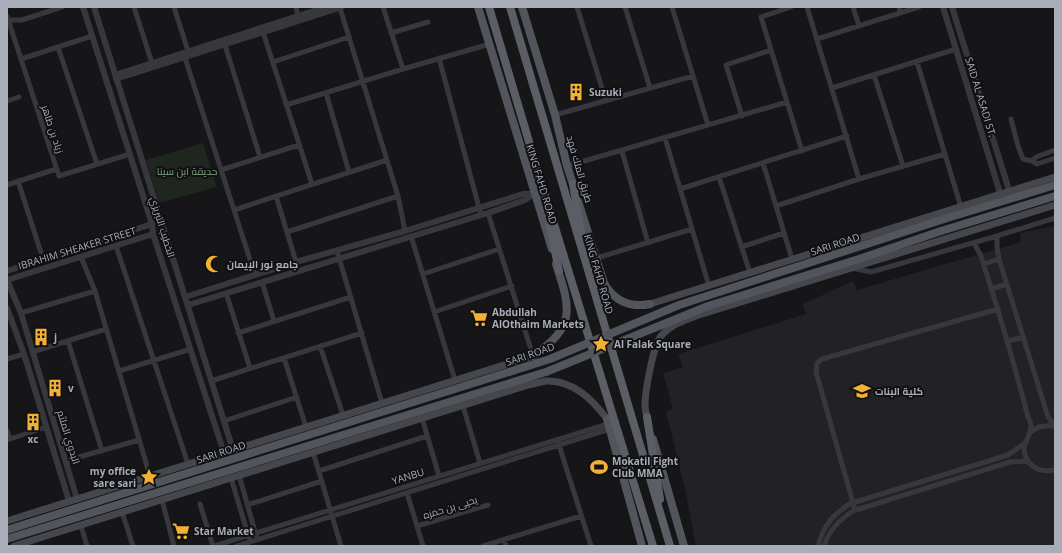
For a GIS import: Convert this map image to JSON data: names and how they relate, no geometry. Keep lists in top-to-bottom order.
{
  "streets": {
    "highway": ["KING FAHD ROAD"],
    "main road": ["طريق الملك فهد", "SARI ROAD"],
    "street": [
      "SAID AL ASADI ST.",
      "زياد بن طاهر",
      "الخطيب التبريزي",
      "IBRAHIM SHEAKER STREET",
      "البدوي الملثم",
      "YANBU",
      "يحيى بن حمزه"
    ]
  },
  "crossings": [
    ["زياد بن طاهر", "الخطيب التبريزي"],
    ["الخطيب التبريزي", "IBRAHIM SHEAKER STREET"],
    ["IBRAHIM SHEAKER STREET", "البدوي الملثم"]
  ],
  "parks": ["حديقة ابن سينا"],
  "places": {
    "building": [
      "Suzuki",
      "j",
      "v",
      "xc"
    ],
    "mosque": ["جامع نور الإيمان"],
    "supermarket": ["Abdullah AlOthaim Markets", "Star Market"],
    "place": ["Al Falak Square", "my office sare sari"],
    "school or university": ["كلية البنات"],
    "sports": ["Mokatil Fight Club MMA"]
  }
}
